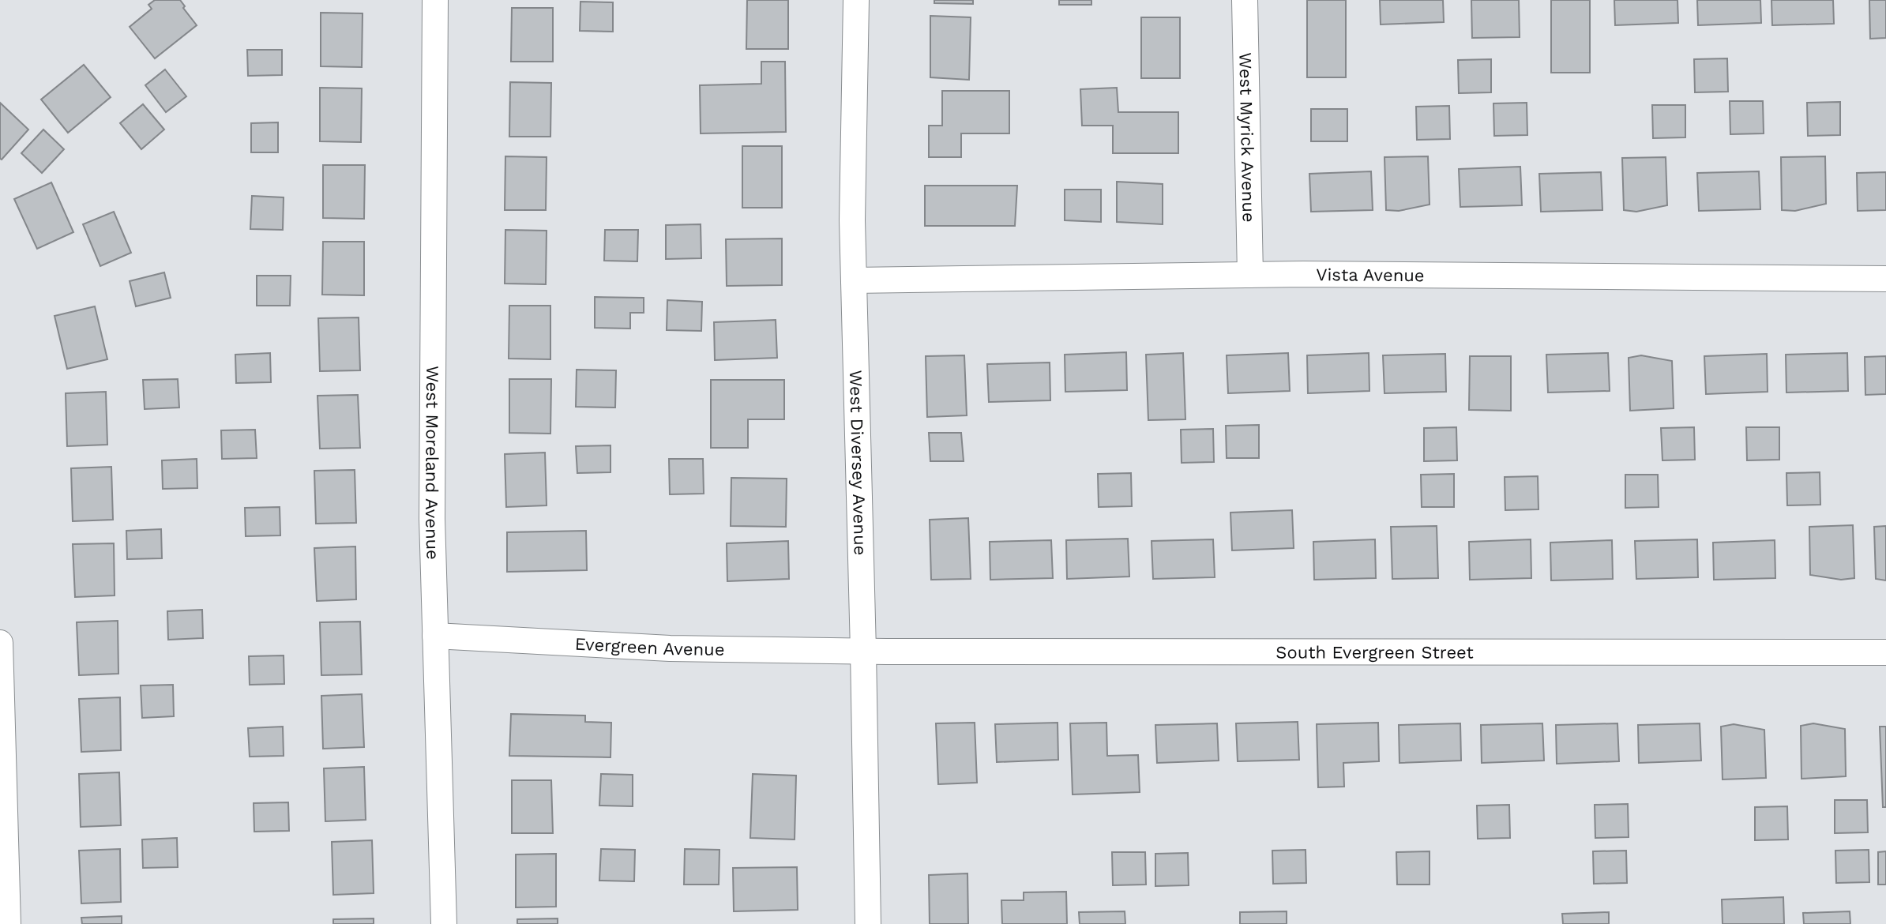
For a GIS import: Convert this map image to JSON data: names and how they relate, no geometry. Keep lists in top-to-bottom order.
{
  "streets": {
    "street": [
      "West Myrick Avenue",
      "Vista Avenue",
      "West Moreland Avenue",
      "West Diversey Avenue",
      "Evergreen Avenue",
      "South Evergreen Street"
    ]
  },
  "crossings": [
    ["West Myrick Avenue", "Vista Avenue"],
    ["Vista Avenue", "West Diversey Avenue"],
    ["West Moreland Avenue", "Evergreen Avenue"],
    ["West Diversey Avenue", "Evergreen Avenue"],
    ["West Diversey Avenue", "South Evergreen Street"],
    ["Evergreen Avenue", "South Evergreen Street"]
  ]
}
